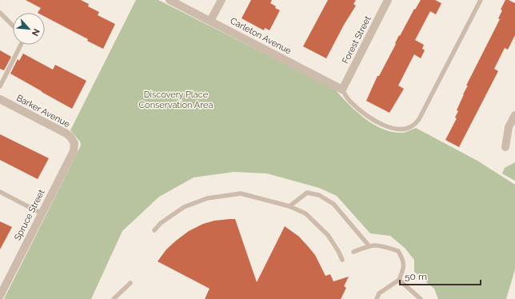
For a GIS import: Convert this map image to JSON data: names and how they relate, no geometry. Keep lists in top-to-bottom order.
{
  "streets": {
    "street": [
      "Carleton Avenue",
      "Forest Street",
      "Barker Avenue",
      "Spruce Street"
    ]
  },
  "crossings": [
    ["Carleton Avenue", "Forest Street"],
    ["Barker Avenue", "Spruce Street"]
  ],
  "parks": ["Discovery Place Conservation Area"],
  "scale_bar": "50 m",
  "north": "bottom right"
}
